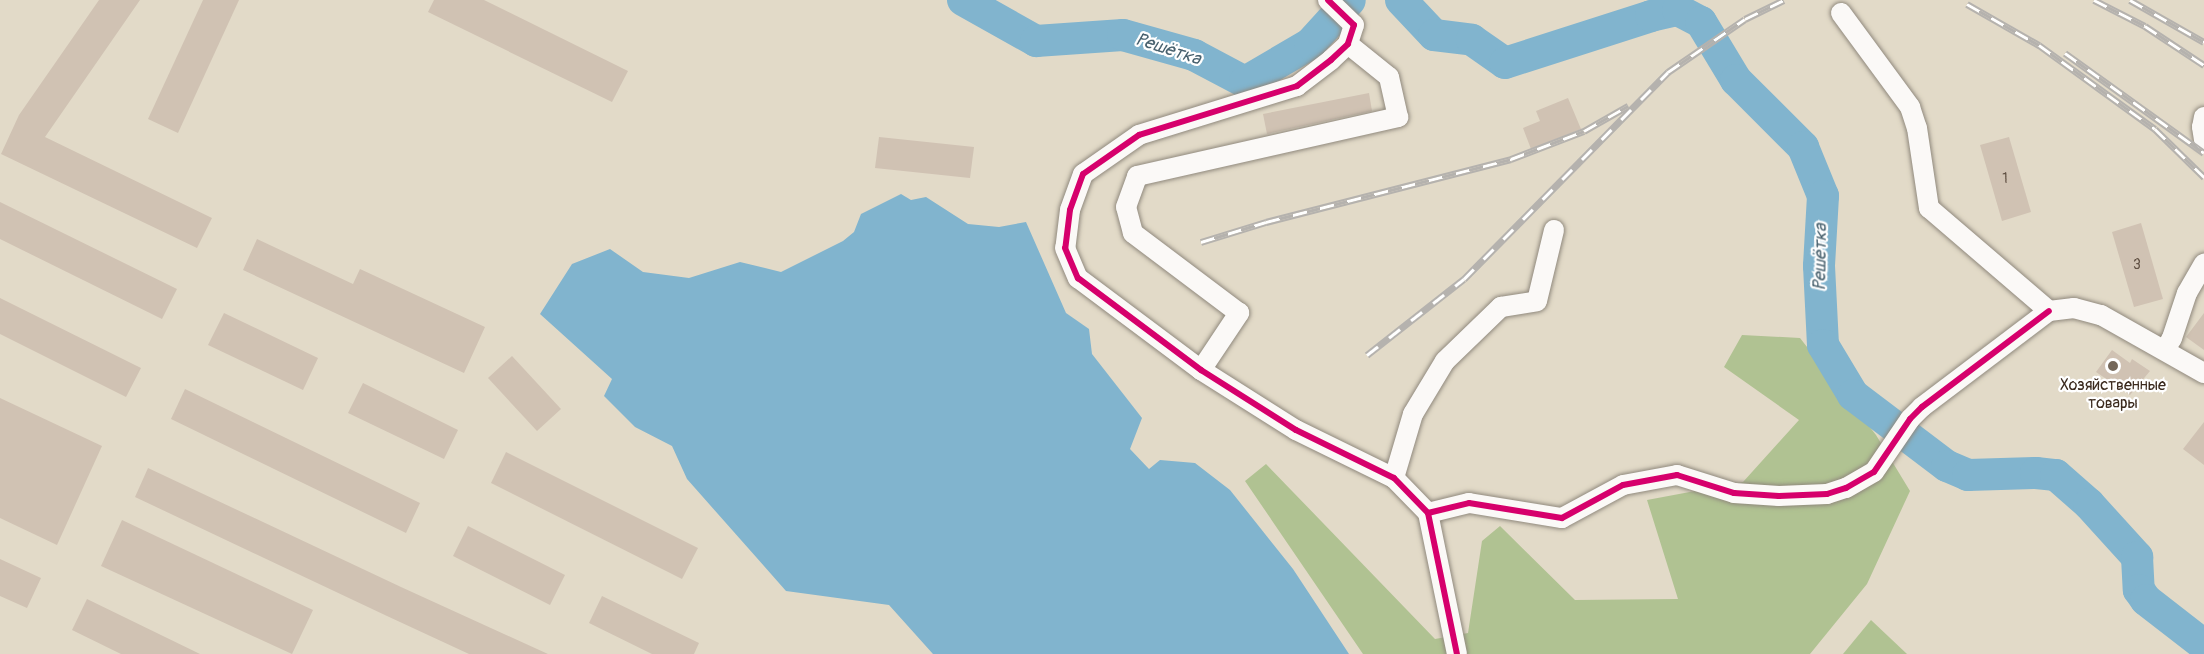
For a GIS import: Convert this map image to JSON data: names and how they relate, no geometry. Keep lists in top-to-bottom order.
{
  "water": ["Решётка"],
  "places": ["Хозяйственные товары"],
  "house_numbers": ["1", "3"]
}
